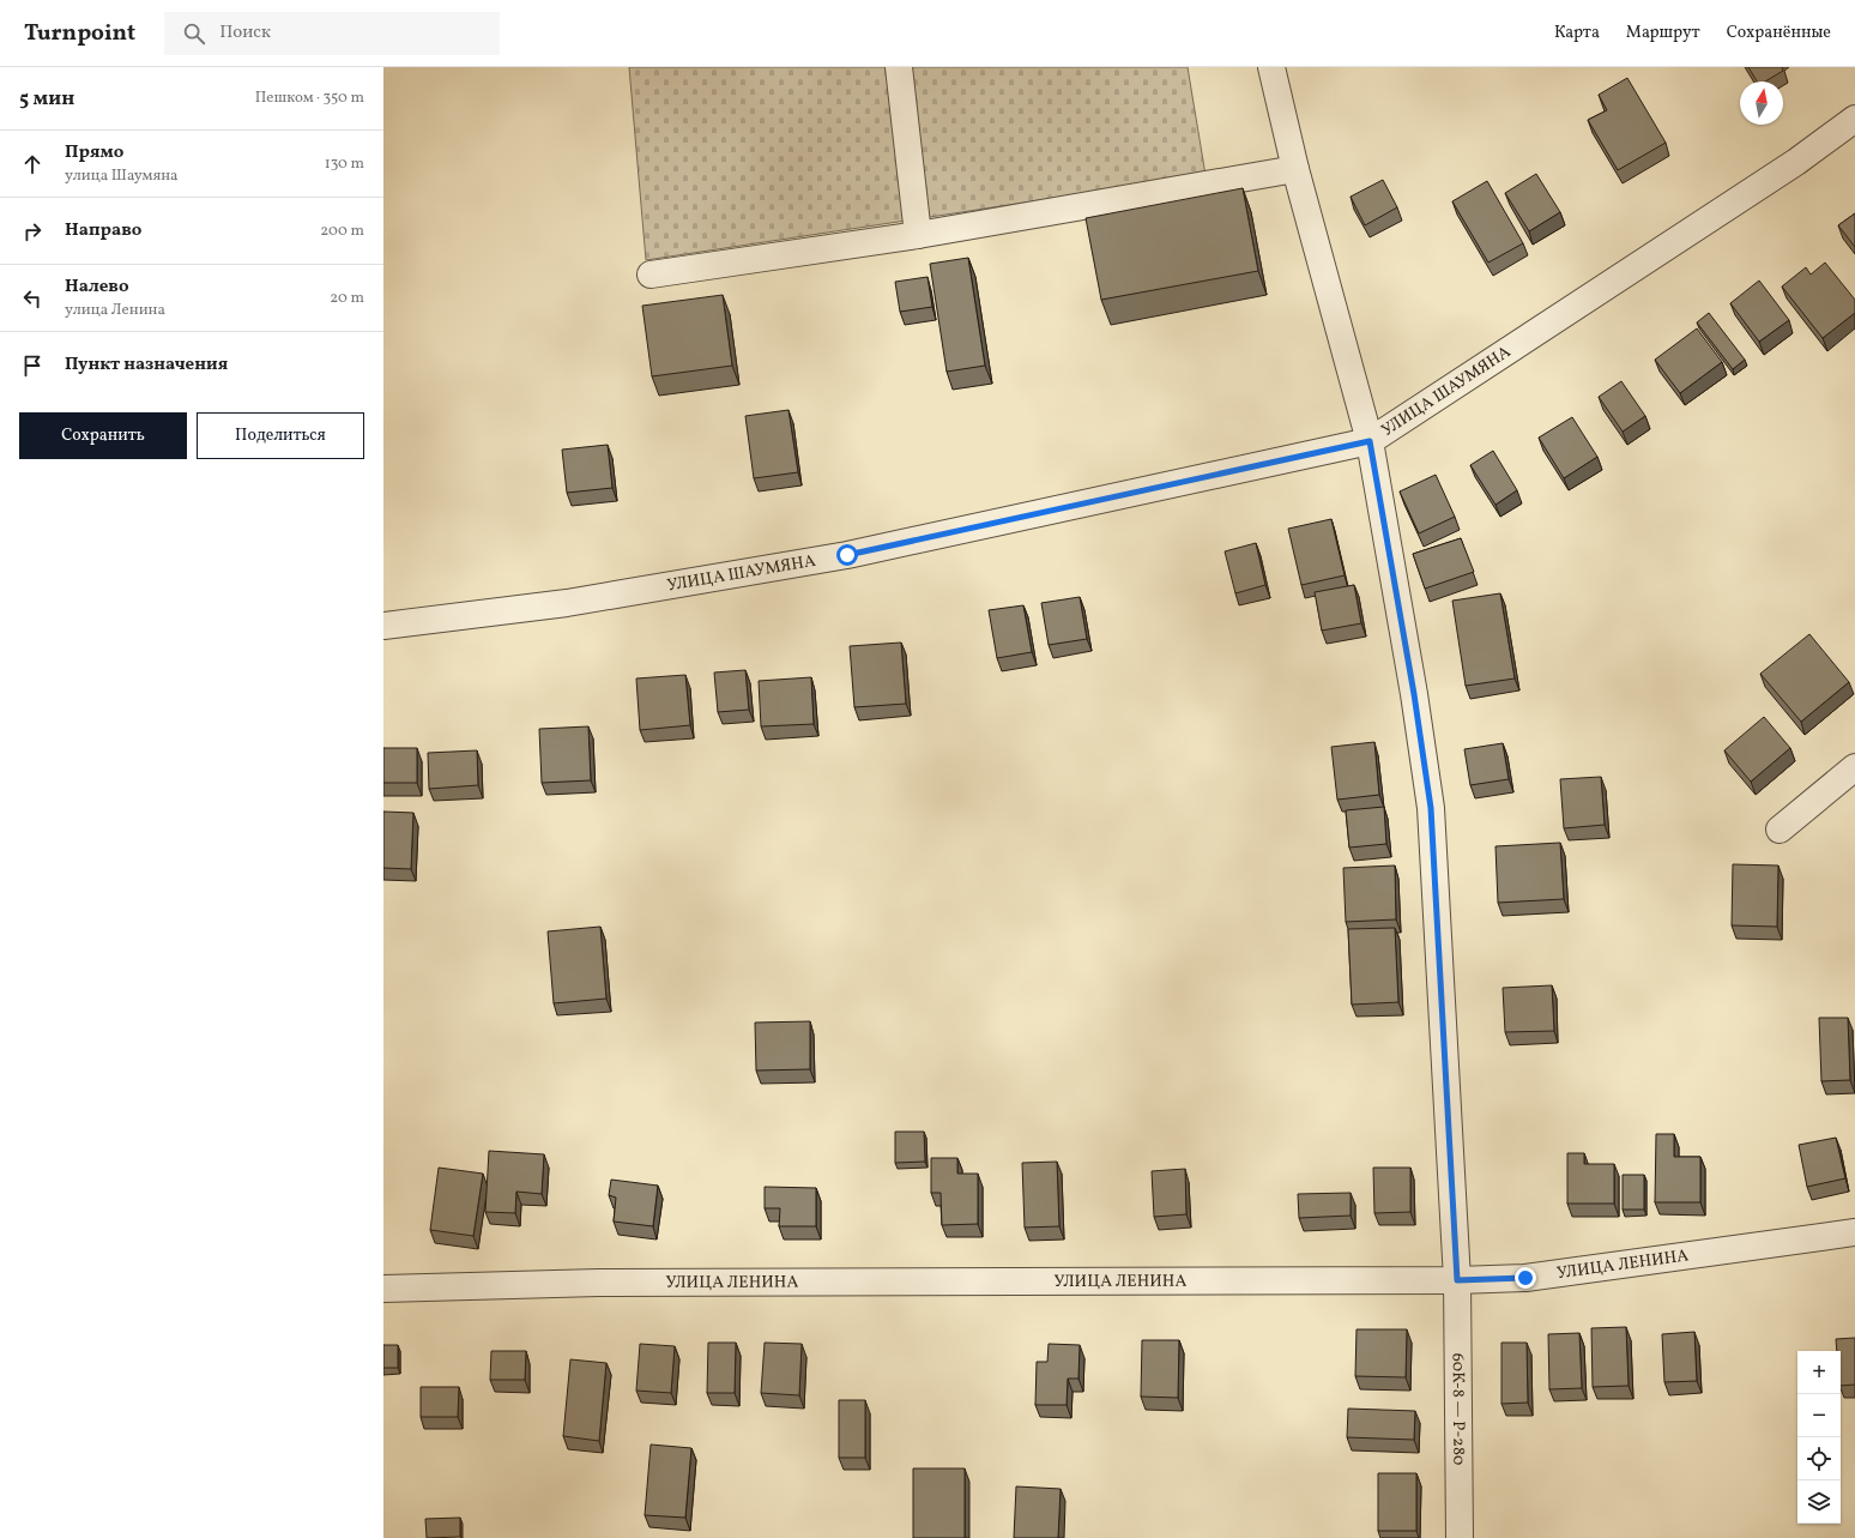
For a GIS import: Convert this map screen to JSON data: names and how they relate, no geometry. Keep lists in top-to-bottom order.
{
  "streets": {
    "street": ["УЛИЦА ШАУМЯНА", "УЛИЦА ЛЕНИНА", "60К-8 — Р-280"]
  },
  "crossings": [
    ["УЛИЦА ШАУМЯНА", "60К-8 — Р-280"],
    ["УЛИЦА ЛЕНИНА", "60К-8 — Р-280"]
  ],
  "north": "top",
  "page": {
    "header": "Turnpoint",
    "search": "Поиск",
    "nav": ["Карта", "Маршрут", "Сохранённые"],
    "heading": ["5 мин", "Пешком · 350 m"],
    "list": [
      ["Прямо", "улица Шаумяна", "130 m"],
      ["Направо", "200 m"],
      ["Налево", "улица Ленина", "20 m"],
      "Пункт назначения"
    ],
    "buttons": ["Сохранить", "Поделиться"],
    "map_buttons": ["+", "−"]
  }
}
